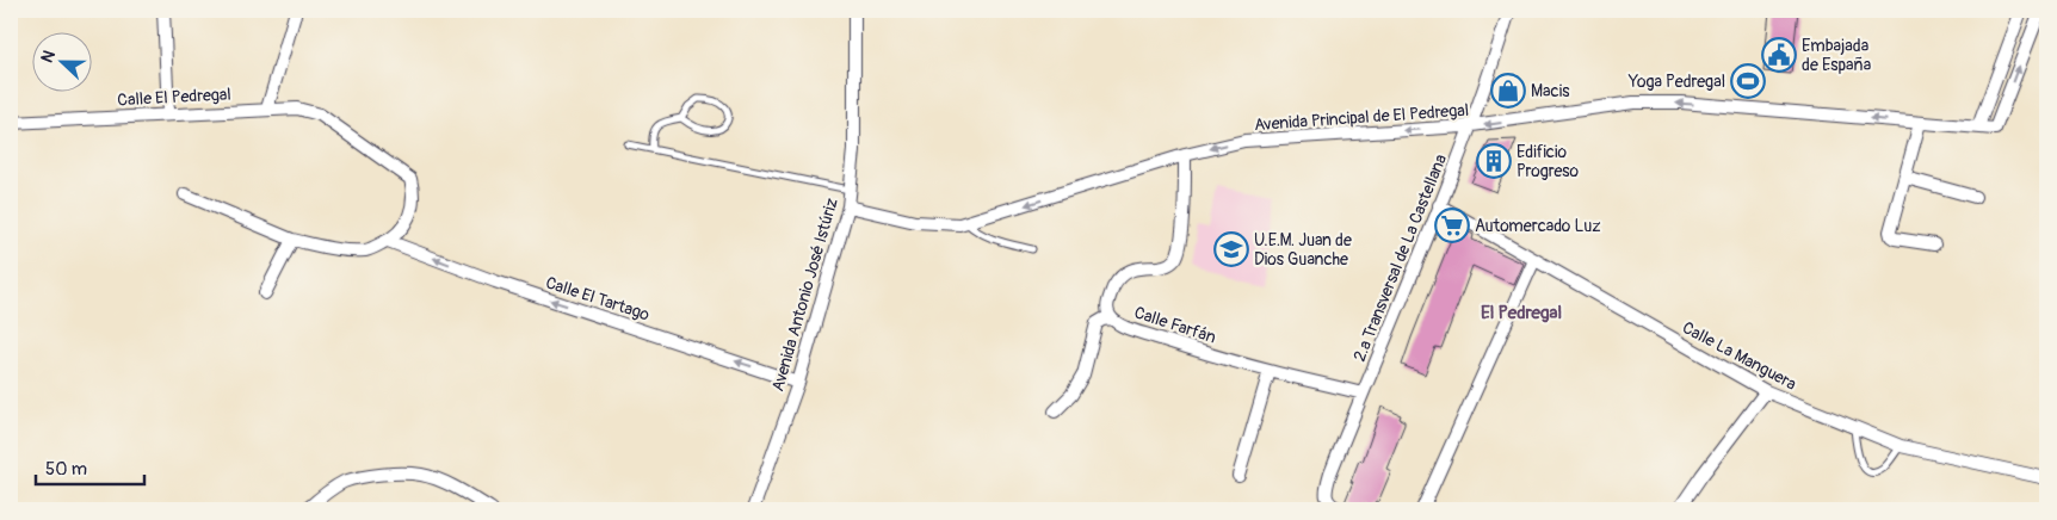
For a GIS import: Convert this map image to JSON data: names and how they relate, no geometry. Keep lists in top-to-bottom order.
{
  "streets": {
    "street": [
      "Calle El Pedregal",
      "Avenida Principal de El Pedregal",
      "2.ª Transversal de La Castellana",
      "Avenida Antonio José Istúriz",
      "Calle El Tartago",
      "Calle Farfán",
      "Calle La Manguera"
    ]
  },
  "crossings": [
    ["Avenida Principal de El Pedregal", "2.ª Transversal de La Castellana"],
    ["Avenida Principal de El Pedregal", "Avenida Antonio José Istúriz"],
    ["Avenida Principal de El Pedregal", "Calle Farfán"],
    ["2.ª Transversal de La Castellana", "Calle Farfán"],
    ["2.ª Transversal de La Castellana", "Calle La Manguera"],
    ["Avenida Antonio José Istúriz", "Calle El Tartago"]
  ],
  "one_way": ["Avenida Principal de El Pedregal", "Calle El Tartago"],
  "districts": ["El Pedregal"],
  "places": {
    "public building": ["Embajada de España"],
    "sports": ["Yoga Pedregal"],
    "shop": ["Macis"],
    "building": ["Edificio Progreso"],
    "supermarket": ["Automercado Luz"],
    "school or university": ["U.E.M. Juan de Dios Guanche"]
  },
  "scale_bar": "50 m",
  "north": "left"
}
